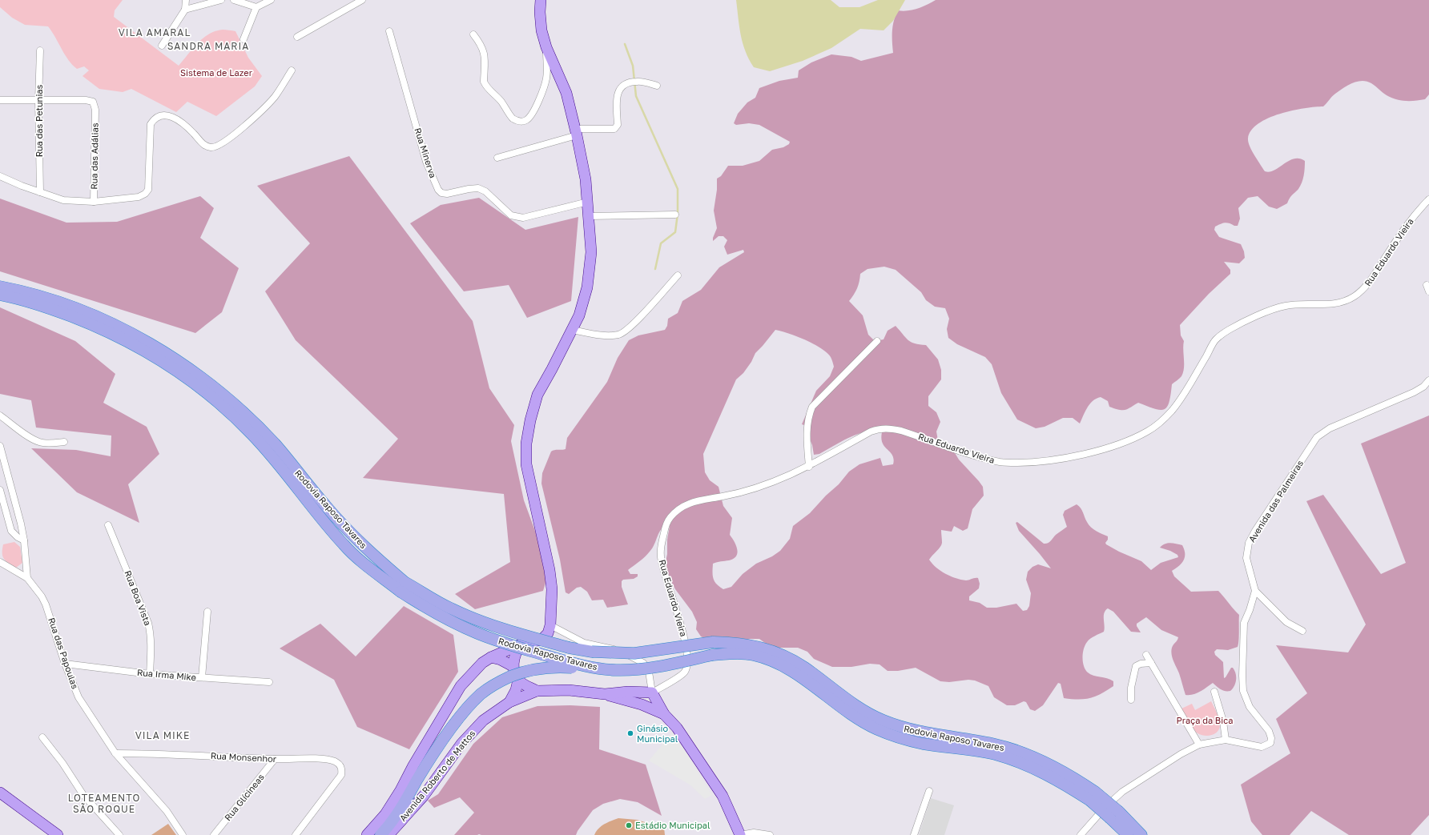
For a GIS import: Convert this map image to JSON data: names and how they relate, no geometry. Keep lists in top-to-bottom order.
{
  "streets": {
    "highway": ["Rodovia Raposo Tavares"],
    "main road": ["Avenida Roberto de Mattos"],
    "street": [
      "Rua das Petunias",
      "Rua Minerva",
      "Rua das Adálias",
      "Rua Eduardo Vieira",
      "Avenida das Palmeiras",
      "Rua Boa Vista",
      "Rua das Papoulas",
      "Rua Irma Mike",
      "Rua Monsenhor",
      "Rua Glícineas"
    ]
  },
  "crossings": [
    ["Rua das Petunias", "Rua das Adálias"],
    ["Rua Eduardo Vieira", "Avenida Roberto de Mattos"],
    ["Rua Boa Vista", "Rua Irma Mike"],
    ["Rua das Papoulas", "Rua Irma Mike"],
    ["Rua das Papoulas", "Rua Monsenhor"],
    ["Rua Monsenhor", "Rua Glícineas"]
  ],
  "districts": [
    "VILA AMARAL",
    "SANDRA MARIA",
    "VILA MIKE",
    "LOTEAMENTO SÃO ROQUE"
  ],
  "parks": ["Sistema de Lazer", "Praça da Bica"],
  "places": ["Ginásio Municipal", "Estádio Municipal"]
}
